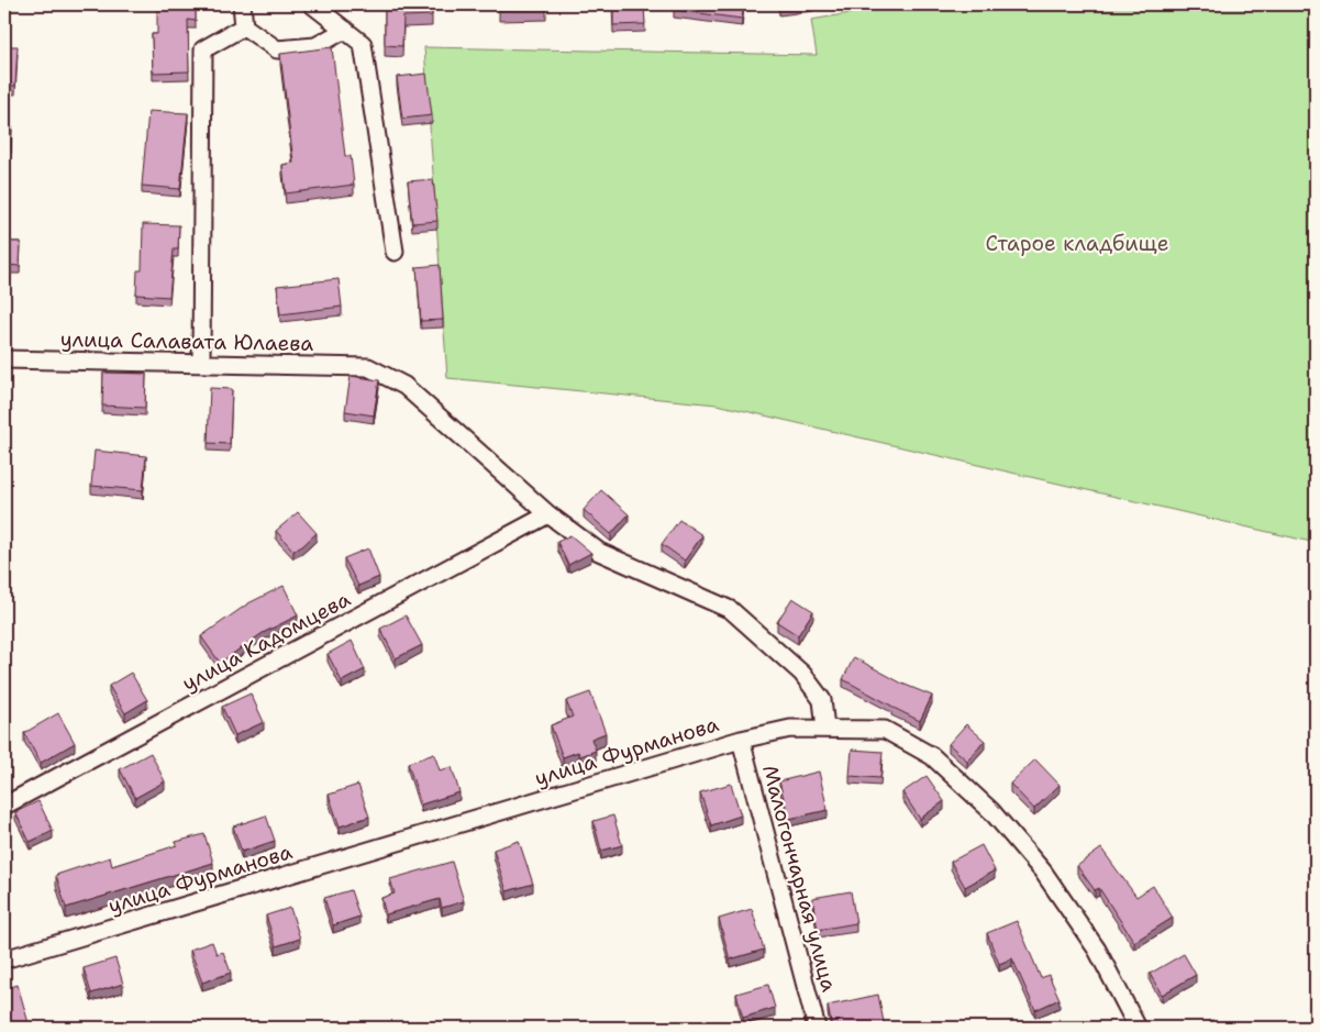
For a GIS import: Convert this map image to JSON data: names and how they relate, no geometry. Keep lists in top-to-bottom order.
{
  "streets": {
    "street": [
      "улица Салавата Юлаева",
      "улица Кадомцева",
      "улица Фурманова",
      "Малогончарная улица"
    ]
  },
  "crossings": [
    ["улица Салавата Юлаева", "улица Кадомцева"],
    ["улица Фурманова", "Малогончарная улица"]
  ],
  "parks": ["Старое кладбище"]
}
